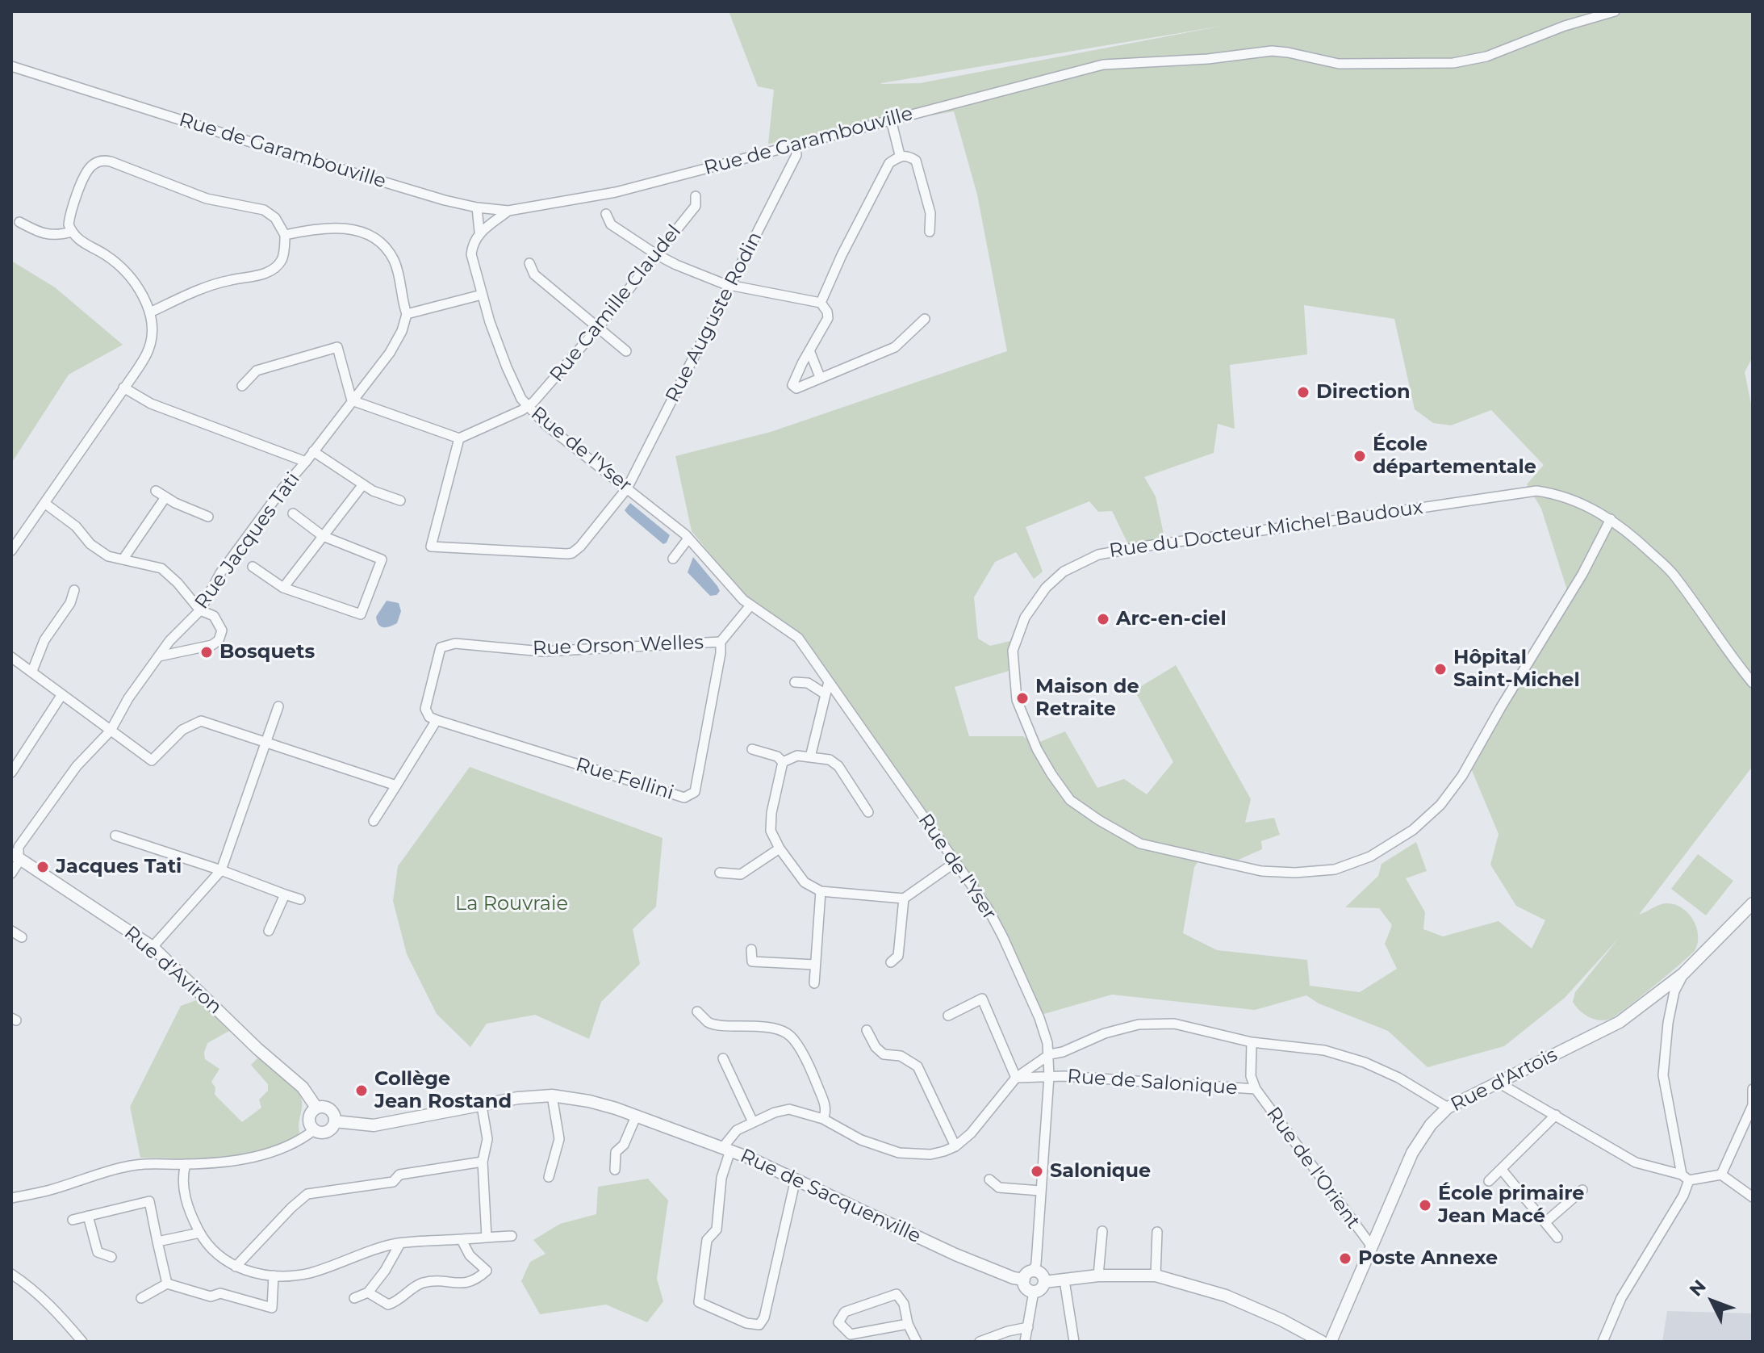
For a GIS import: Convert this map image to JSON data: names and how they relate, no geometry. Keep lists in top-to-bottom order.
{
  "streets": {
    "street": [
      "Rue de Garambouville",
      "Rue Camille Claudel",
      "Rue Auguste Rodin",
      "Rue de l'Yser",
      "Rue du Docteur Michel Baudoux",
      "Rue Jacques Tati",
      "Rue Orson Welles",
      "Rue Fellini",
      "Rue d'Aviron",
      "Rue d'Artois",
      "Rue de Salonique",
      "Rue de l'Orient",
      "Rue de Sacquenville"
    ]
  },
  "crossings": [
    ["Rue de Garambouville", "Rue Auguste Rodin"],
    ["Rue de Garambouville", "Rue de l'Yser"],
    ["Rue Camille Claudel", "Rue de l'Yser"],
    ["Rue Auguste Rodin", "Rue de l'Yser"],
    ["Rue de l'Yser", "Rue de Salonique"],
    ["Rue de l'Yser", "Rue de Sacquenville"],
    ["Rue Jacques Tati", "Rue d'Aviron"],
    ["Rue Orson Welles", "Rue Fellini"],
    ["Rue d'Aviron", "Rue de Sacquenville"],
    ["Rue d'Artois", "Rue de l'Orient"],
    ["Rue de Salonique", "Rue de l'Orient"]
  ],
  "parks": ["La Rouvraie"],
  "places": [
    "Direction",
    "École départementale",
    "Arc-en-ciel",
    "Bosquets",
    "Hôpital Saint-Michel",
    "Maison de Retraite",
    "Jacques Tati",
    "Collège Jean Rostand",
    "Salonique",
    "École primaire Jean Macé",
    "Poste Annexe"
  ],
  "north": "top left"
}
